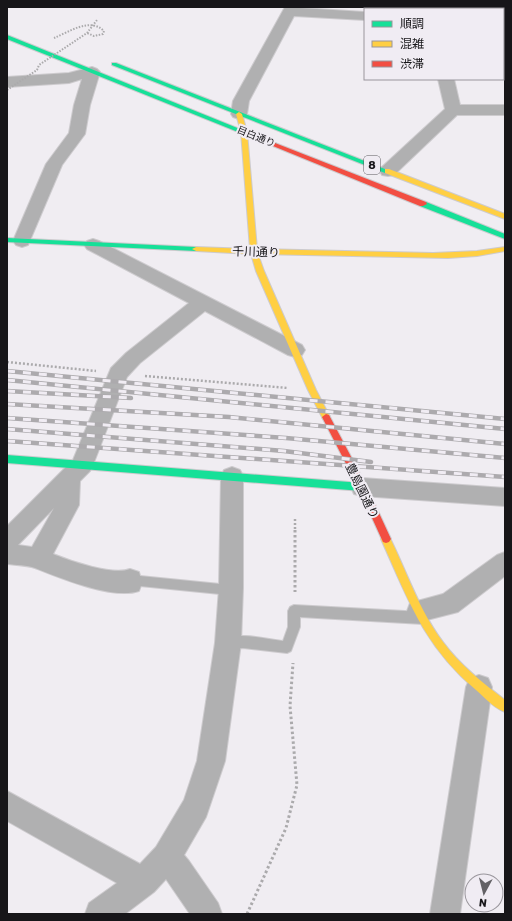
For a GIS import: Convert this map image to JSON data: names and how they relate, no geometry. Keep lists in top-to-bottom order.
{
  "streets": {
    "main road": [
      "目白通り",
      "8",
      "千川通り",
      "豊島園通り"
    ]
  },
  "crossings": [
    ["目白通り", "豊島園通り"],
    ["千川通り", "豊島園通り"]
  ],
  "legend": ["順調", "混雑", "渋滞"],
  "north": "bottom"
}
